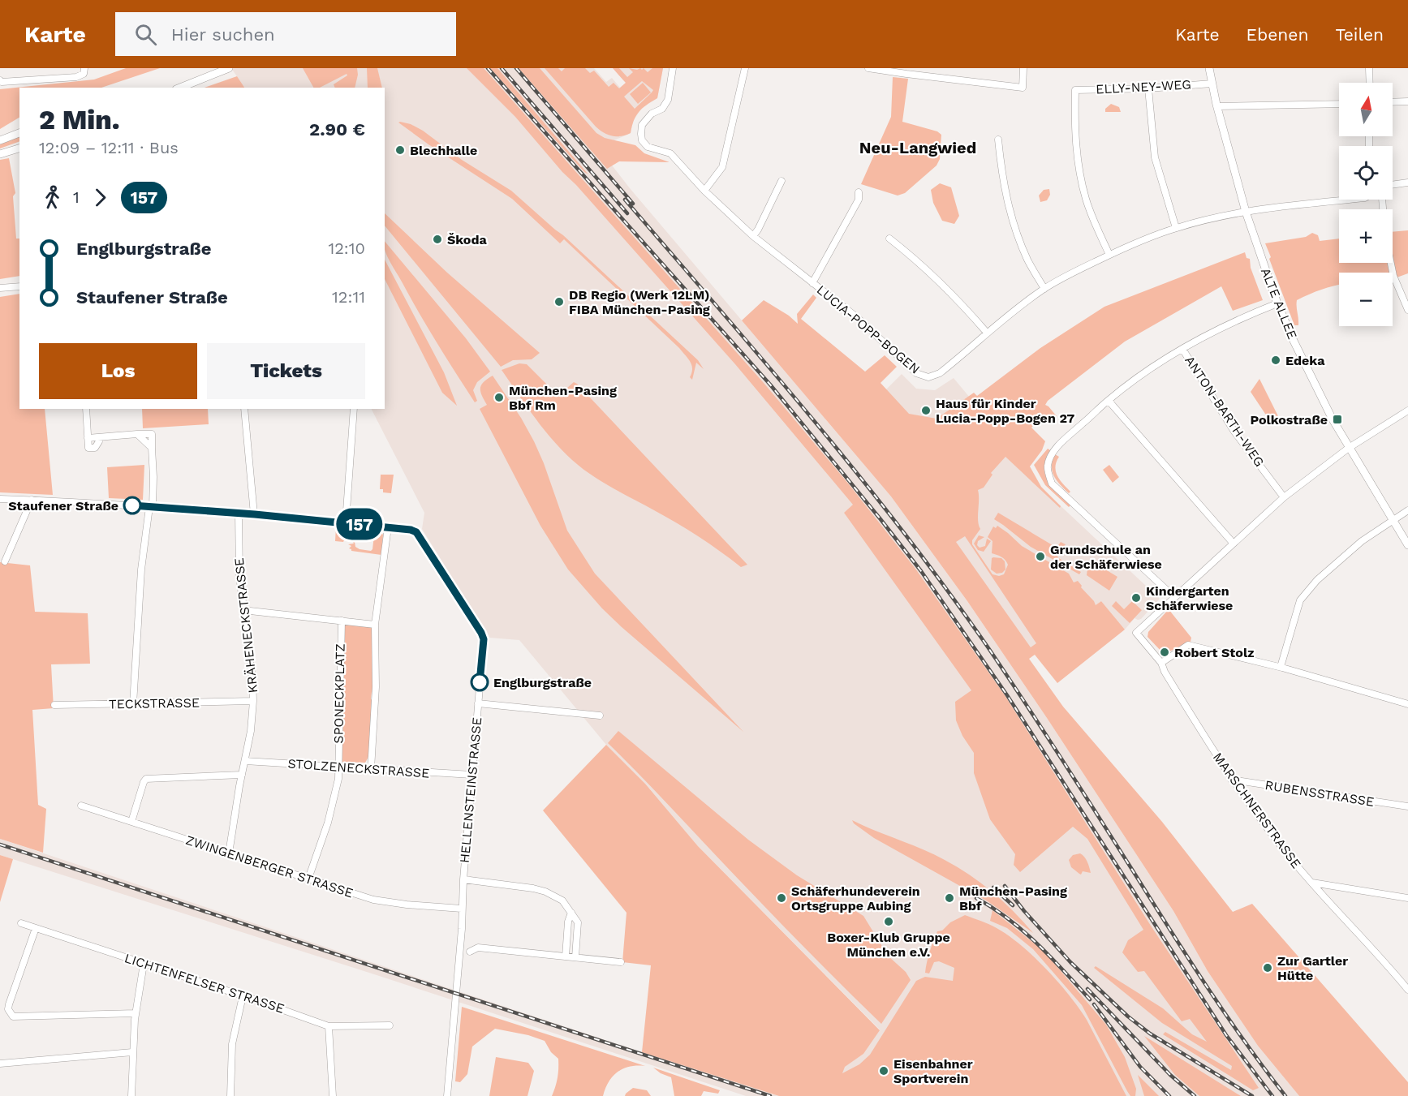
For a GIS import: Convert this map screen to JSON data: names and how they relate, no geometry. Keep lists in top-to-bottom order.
{
  "streets": {
    "street": [
      "ELLY-NEY-WEG",
      "ALTE ALLEE",
      "LUCIA-POPP-BOGEN",
      "ANTON-BARTH-WEG",
      "KRÄHENECKSTRASSE",
      "SPONECKPLATZ",
      "TECKSTRASSE",
      "STOLZENECKSTRASSE",
      "HELLENSTEINSTRASSE",
      "RUBENSSTRASSE",
      "MARSCHNERSTRASSE",
      "ZWINGENBERGER STRASSE",
      "LICHTENFELSER STRASSE"
    ]
  },
  "crossings": [
    ["ELLY-NEY-WEG", "ALTE ALLEE"],
    ["ELLY-NEY-WEG", "LUCIA-POPP-BOGEN"],
    ["ALTE ALLEE", "LUCIA-POPP-BOGEN"],
    ["KRÄHENECKSTRASSE", "TECKSTRASSE"],
    ["KRÄHENECKSTRASSE", "STOLZENECKSTRASSE"],
    ["KRÄHENECKSTRASSE", "HELLENSTEINSTRASSE"],
    ["KRÄHENECKSTRASSE", "ZWINGENBERGER STRASSE"],
    ["SPONECKPLATZ", "STOLZENECKSTRASSE"],
    ["SPONECKPLATZ", "ZWINGENBERGER STRASSE"],
    ["STOLZENECKSTRASSE", "HELLENSTEINSTRASSE"],
    ["HELLENSTEINSTRASSE", "ZWINGENBERGER STRASSE"],
    ["RUBENSSTRASSE", "MARSCHNERSTRASSE"]
  ],
  "districts": ["Neu-Langwied"],
  "places": {
    "other": [
      "Blechhalle",
      "Škoda",
      "DB Regio (Werk 12LM) FIBA München-Pasing",
      "Edeka",
      "München-Pasing Bbf Rm",
      "Haus für Kinder Lucia-Popp-Bogen 27",
      "Staufener Straße",
      "Grundschule an der Schäferwiese",
      "Kindergarten Schäferwiese",
      "Robert Stolz",
      "Englburgstraße",
      "Schäferhundeverein Ortsgruppe Aubing",
      "München-Pasing Bbf",
      "Boxer-Klub Gruppe München e.V.",
      "Zur Gartler Hütte",
      "Eisenbahner Sportverein"
    ],
    "transit": ["Polkostraße"]
  },
  "lines": ["bus line 157"],
  "north": "top",
  "page": {
    "header": "Karte",
    "search": "Hier suchen",
    "nav": ["Karte", "Ebenen", "Teilen"],
    "on_map": "157",
    "map_buttons": ["+", "−"],
    "heading": ["2 Min.", "12:09 – 12:11 · Bus", "2.90 €"],
    "legs": ["1", "157"],
    "list": [
      {
        "name": "Englburgstraße",
        "value": "12:10"
      },
      {
        "name": "Staufener Straße",
        "value": "12:11"
      }
    ],
    "buttons": ["Los", "Tickets"]
  }
}
